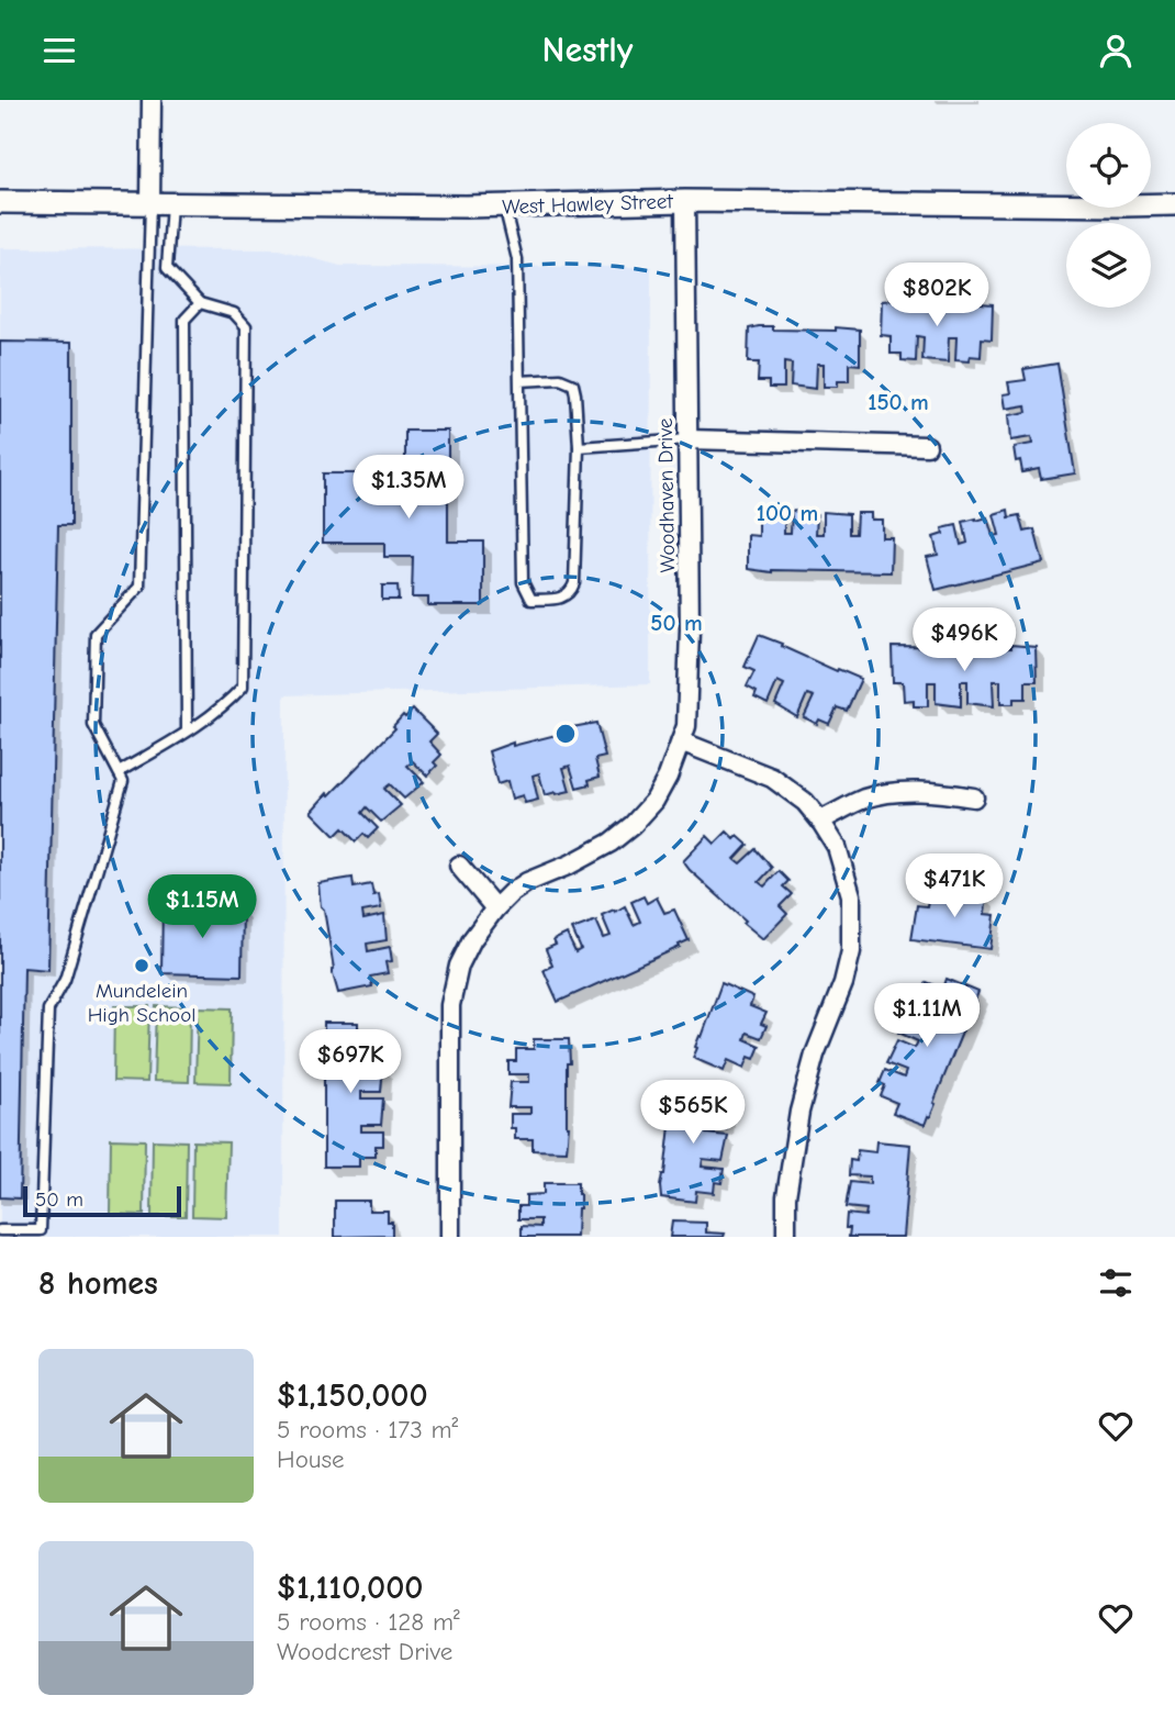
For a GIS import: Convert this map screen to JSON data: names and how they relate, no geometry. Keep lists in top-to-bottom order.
{
  "streets": {
    "street": ["West Hawley Street", "Woodhaven Drive"]
  },
  "crossings": [
    ["West Hawley Street", "Woodhaven Drive"]
  ],
  "places": ["Mundelein High School"],
  "scale_bar": "50 m",
  "page": {
    "header": "Nestly",
    "price": [
      "$802K",
      "$1.35M",
      "$496K",
      "$471K",
      "$1.15M",
      "$1.11M",
      "$697K",
      "$565K"
    ],
    "scale": "50 m",
    "heading": "8 homes",
    "list": [
      {
        "name": "$1,150,000",
        "note": "5 rooms · 173 m² · House"
      },
      {
        "name": "$1,110,000",
        "note": "5 rooms · 128 m² · Woodcrest Drive"
      }
    ]
  },
  "rings": ["150 m", "100 m", "50 m"]
}
